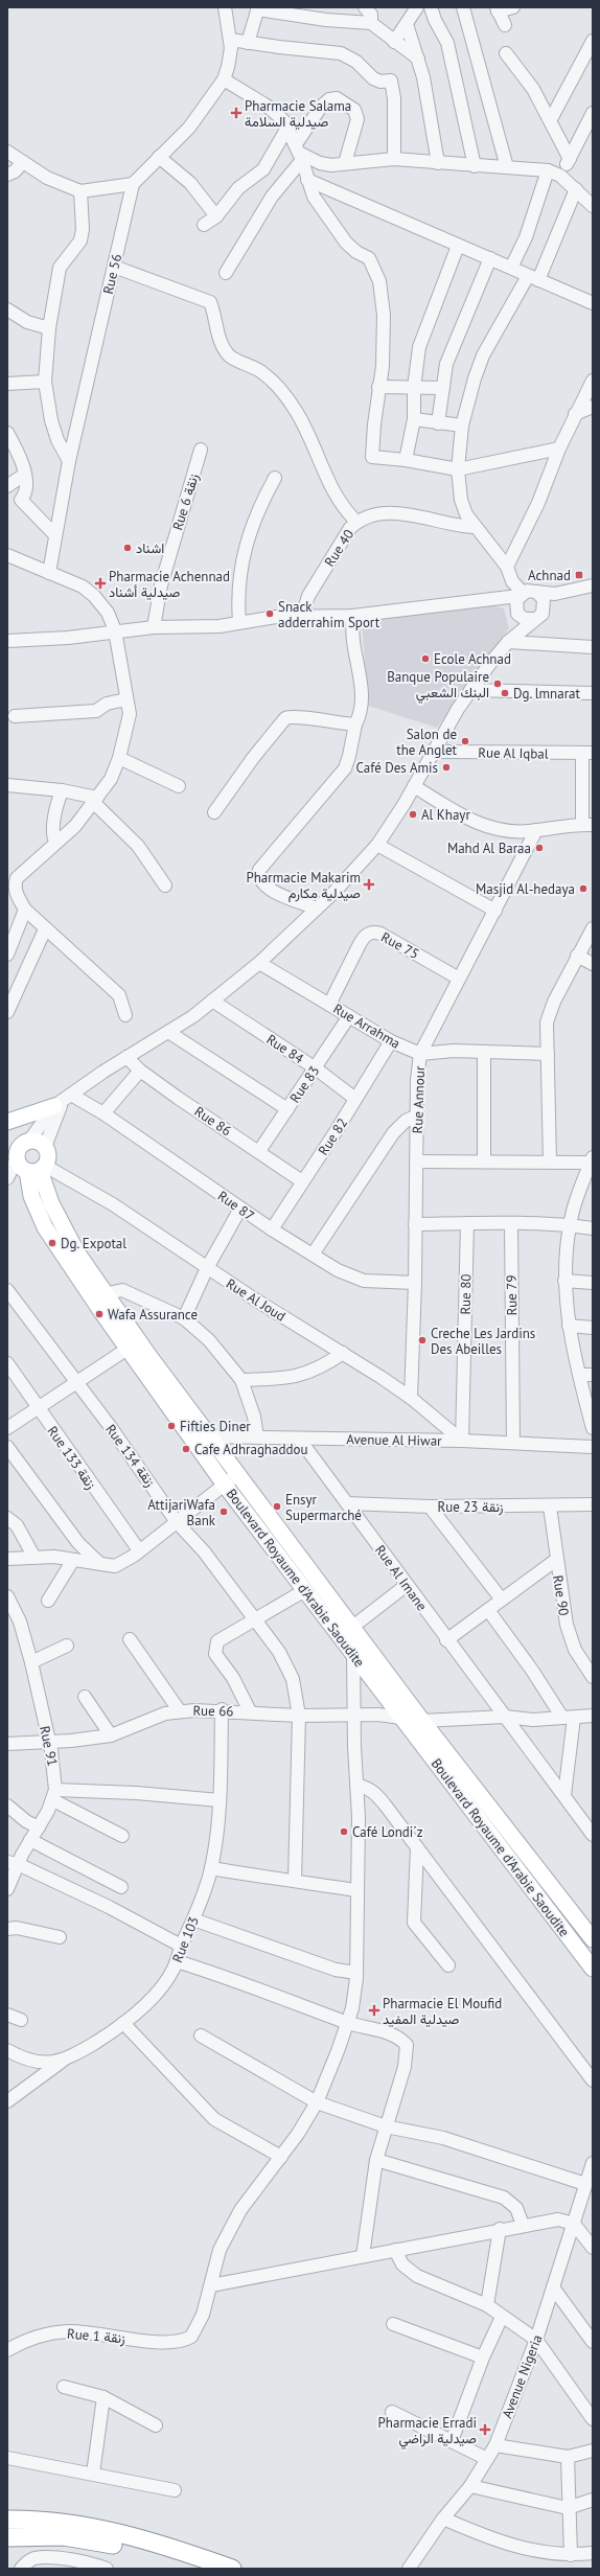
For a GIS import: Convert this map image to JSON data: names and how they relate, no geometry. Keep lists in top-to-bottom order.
{
  "streets": {
    "main road": ["Boulevard Royaume d'Arabie Saoudite"],
    "street": [
      "Rue 56",
      "Rue 6 زنقة",
      "Rue 40",
      "Rue Al Iqbal",
      "Rue 75",
      "Rue Arrahma",
      "Rue 84",
      "Rue 83",
      "Rue Annour",
      "Rue 86",
      "Rue 82",
      "Rue 87",
      "Rue 80",
      "Rue 79",
      "Rue Al Joud",
      "Avenue Al Hiwar",
      "Rue 134 زنقة",
      "Rue 133 زنقة",
      "Rue 23 زنقة",
      "Rue Al Imane",
      "Rue 90",
      "Rue 66",
      "Rue 91",
      "Rue 103",
      "Rue 1 زنقة",
      "Avenue Nigeria"
    ]
  },
  "crossings": [
    ["Rue 75", "Rue Arrahma"],
    ["Rue 75", "Rue Annour"],
    ["Rue Arrahma", "Rue 83"],
    ["Rue Arrahma", "Rue Annour"],
    ["Rue Arrahma", "Rue 82"],
    ["Rue 84", "Rue 83"],
    ["Rue 84", "Rue 82"],
    ["Rue 83", "Rue 86"],
    ["Rue Annour", "Rue 87"],
    ["Rue Annour", "Rue Al Joud"],
    ["Rue 86", "Rue 82"],
    ["Rue 82", "Rue 87"],
    ["Rue 80", "Rue Al Joud"],
    ["Rue 80", "Avenue Al Hiwar"],
    ["Rue 79", "Avenue Al Hiwar"],
    ["Rue Al Joud", "Avenue Al Hiwar"],
    ["Rue Al Joud", "Boulevard Royaume d'Arabie Saoudite"],
    ["Avenue Al Hiwar", "Boulevard Royaume d'Arabie Saoudite"],
    ["Avenue Al Hiwar", "Rue Al Imane"],
    ["Rue 134 زنقة", "Rue 66"],
    ["Rue 23 زنقة", "Rue Al Imane"],
    ["Rue 23 زنقة", "Rue 90"],
    ["Boulevard Royaume d'Arabie Saoudite", "Rue 66"],
    ["Rue 66", "Rue 91"],
    ["Rue 66", "Rue 103"]
  ],
  "places": {
    "health": [
      "Pharmacie Salama صيدلية السلامة",
      "Pharmacie Achennad صيدلية أشناد",
      "Pharmacie Makarim صيدلية مكارم",
      "Pharmacie El Moufid صيدلية المفيد",
      "Pharmacie Erradi صيدلية الراضي"
    ],
    "other": [
      "اشناد",
      "Snack adderrahim Sport",
      "Ecole Achnad",
      "Banque Populaire البنك الشعبي",
      "Dg. lmnarat",
      "Salon de the Anglet",
      "Café Des Amis",
      "Al Khayr",
      "Mahd Al Baraa",
      "Masjid Al-hedaya",
      "Dg. Expotal",
      "Wafa Assurance",
      "Creche Les Jardins Des Abeilles",
      "Fifties Diner",
      "Cafe Adhraghaddou",
      "Ensyr Supermarché",
      "AttijariWafa Bank",
      "Café Londi´z"
    ],
    "transit": ["Achnad"]
  }
}
